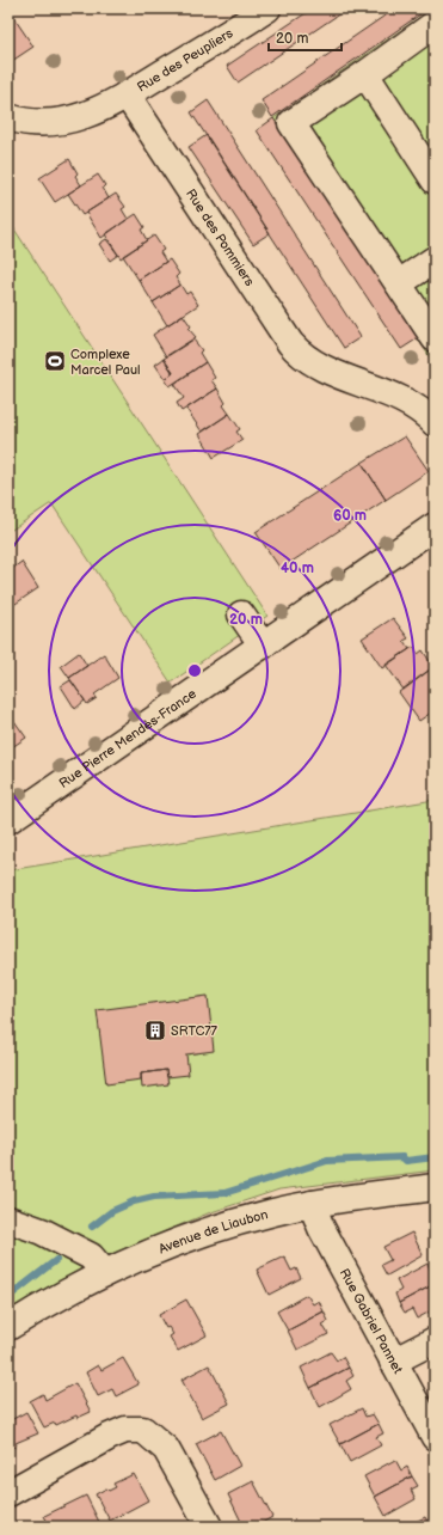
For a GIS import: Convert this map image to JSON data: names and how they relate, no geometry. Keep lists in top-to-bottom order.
{
  "streets": {
    "street": [
      "Rue des Peupliers",
      "Rue des Pommiers",
      "Rue Pierre Mendès-France",
      "Avenue de Liaubon",
      "Rue Gabriel Pannet"
    ]
  },
  "crossings": [
    ["Rue des Peupliers", "Rue des Pommiers"],
    ["Avenue de Liaubon", "Rue Gabriel Pannet"]
  ],
  "places": {
    "sports": ["Complexe Marcel Paul"],
    "building": ["SRTC77"]
  },
  "scale_bar": "20 m",
  "rings": ["60 m", "40 m", "20 m"]
}
